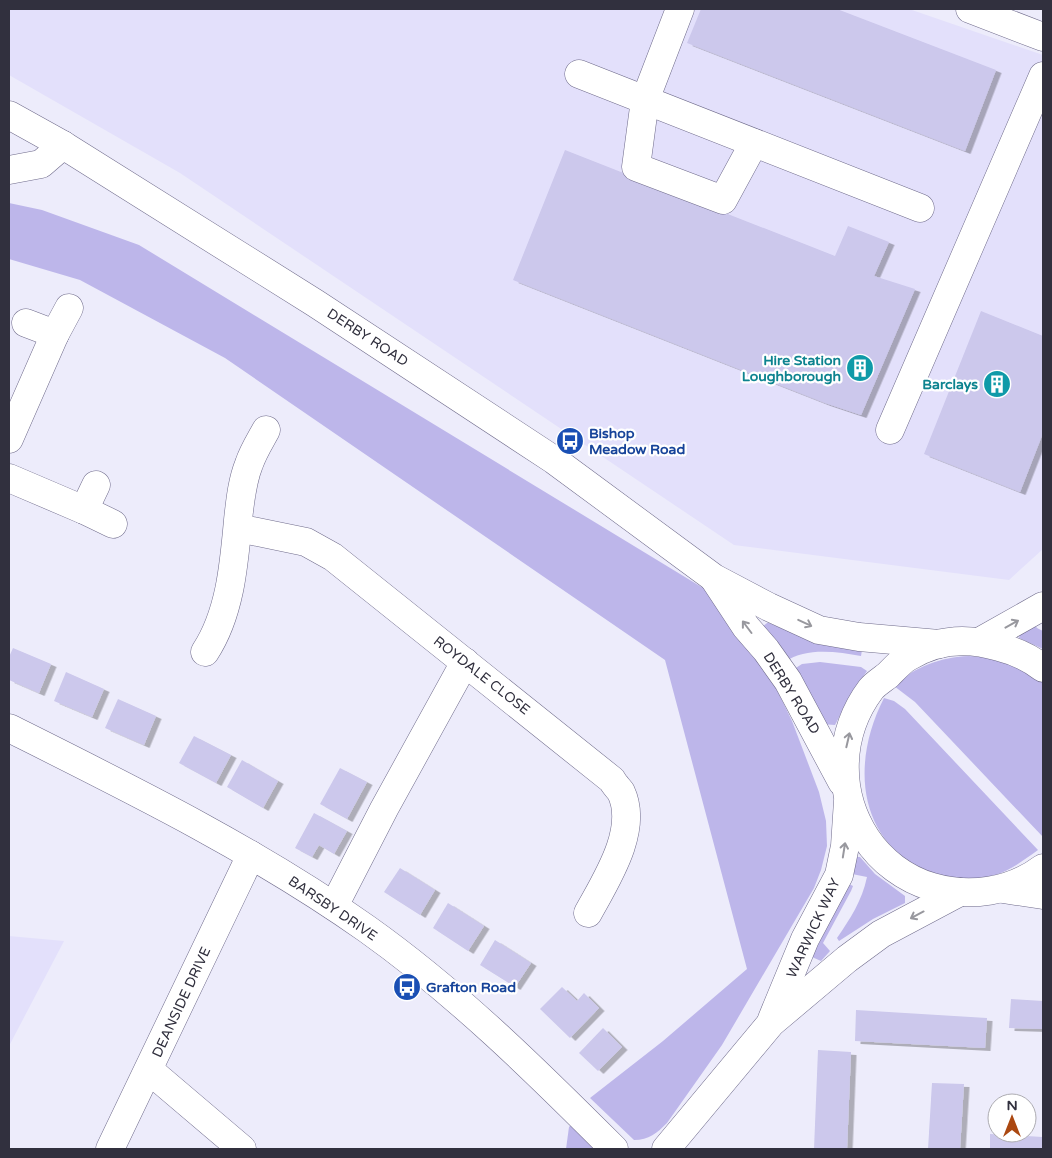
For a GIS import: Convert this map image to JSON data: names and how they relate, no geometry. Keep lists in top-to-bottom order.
{
  "streets": {
    "main road": [
      "DERBY ROAD",
      "ROYDALE CLOSE",
      "BARSBY DRIVE",
      "WARWICK WAY",
      "DEANSIDE DRIVE"
    ]
  },
  "crossings": [
    ["DERBY ROAD", "WARWICK WAY"],
    ["BARSBY DRIVE", "DEANSIDE DRIVE"]
  ],
  "places": {
    "building": ["Hire Station Loughborough", "Barclays"],
    "bus stop": ["Bishop Meadow Road", "Grafton Road"]
  },
  "north": "top"
}
